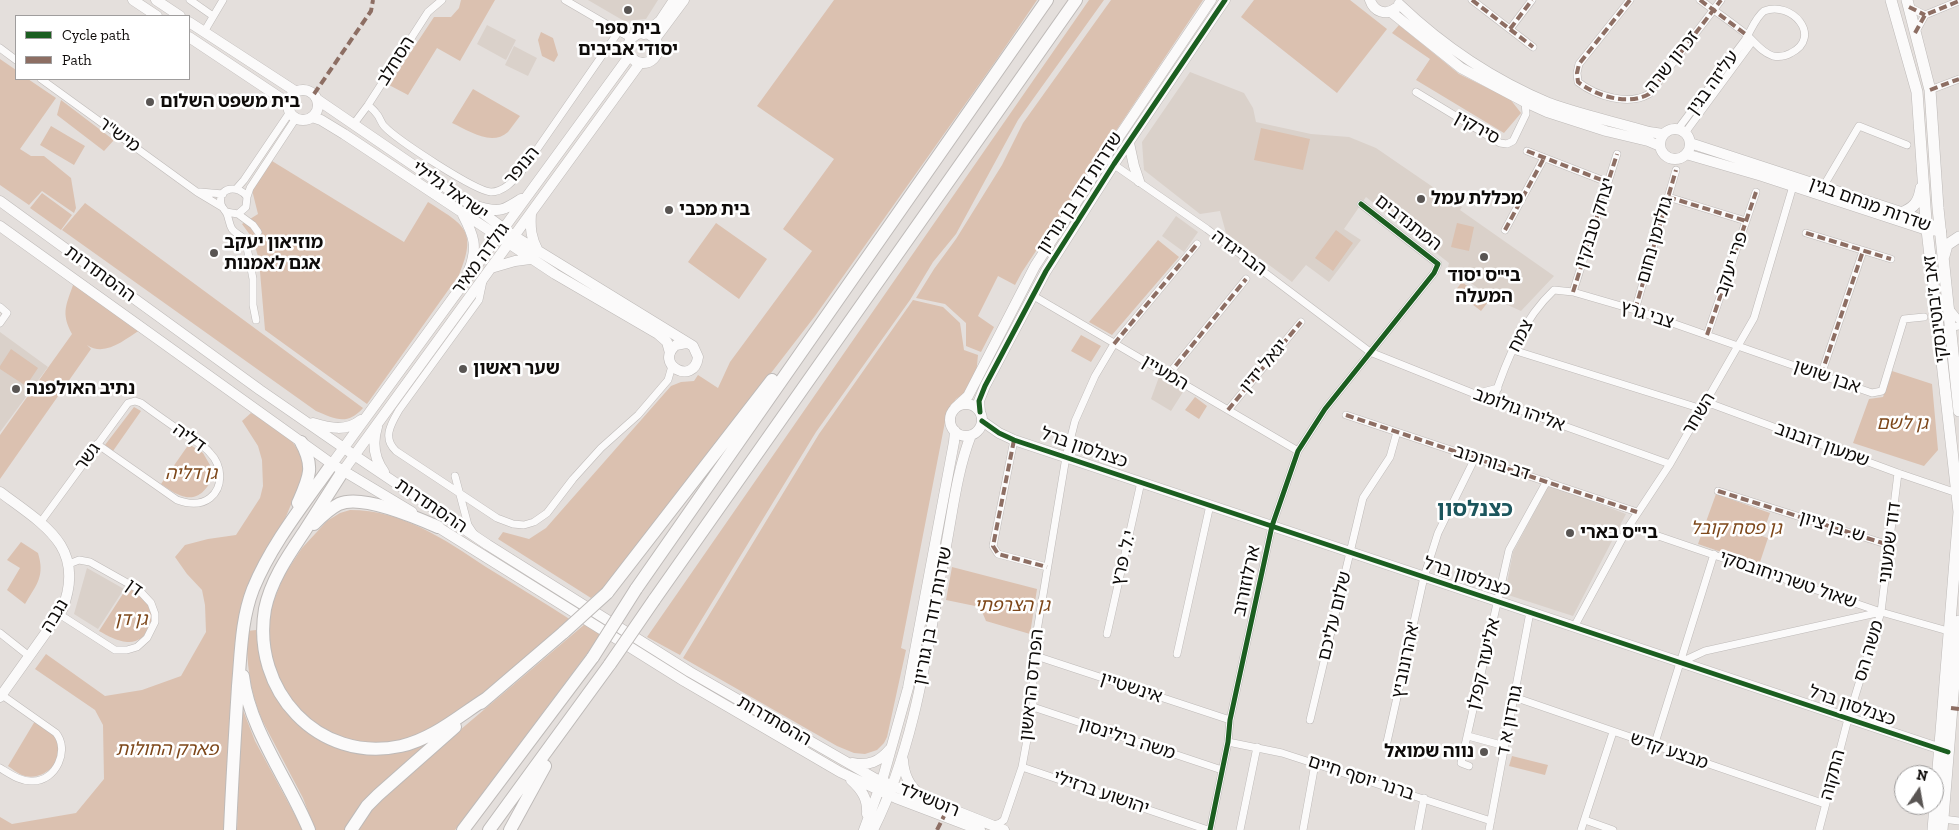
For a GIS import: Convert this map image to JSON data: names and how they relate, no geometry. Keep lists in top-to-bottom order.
{
  "streets": {
    "main road": ["זאב ז'בוטינסקי"],
    "street": [
      "הסחלב",
      "זכרון שרה",
      "עליזה בגין",
      "סירקין",
      "מיש\"ר",
      "הנופר",
      "ישראל גלילי",
      "שדרות דוד בן גוריון",
      "שדרות מנחם בגין",
      "המתנדבים",
      "יצחק טבנקין",
      "גולדמן נחום",
      "הבריגדה",
      "גולדה מאיר",
      "פרי יעקב",
      "ההסתדרות",
      "צבי גרץ",
      "צמח",
      "יגאל ידין",
      "המעיין",
      "אבן שושן",
      "אליהו גולומב",
      "השחר",
      "דליה",
      "שמעון דובנוב",
      "כצנלסון ברל",
      "גשר",
      "דב בורוכוב",
      "ש. בן ציון",
      "דוד שמעוני",
      "י.ל. פרץ",
      "שאול טשרניחובסקי",
      "ארלוזורוב",
      "דן",
      "נגבה",
      "שלום עליכם",
      "משה הס",
      "אהרונוביץ'",
      "אליעזר קפלן",
      "הפרדס הראשון",
      "אינשטיין",
      "גורדון א ד",
      "משה בילינסון",
      "מבצע קדש",
      "התקוה",
      "ברנר יוסף חיים",
      "יהושוע ברזילי",
      "רוטשילד"
    ]
  },
  "crossings": [
    ["הסחלב", "הנופר"],
    ["הסחלב", "ישראל גלילי"],
    ["עליזה בגין", "שדרות מנחם בגין"],
    ["ישראל גלילי", "גולדה מאיר"],
    ["שדרות דוד בן גוריון", "הבריגדה"],
    ["שדרות דוד בן גוריון", "ההסתדרות"],
    ["שדרות דוד בן גוריון", "המעיין"],
    ["שדרות דוד בן גוריון", "כצנלסון ברל"],
    ["שדרות דוד בן גוריון", "רוטשילד"],
    ["שדרות מנחם בגין", "זאב ז'בוטינסקי"],
    ["שדרות מנחם בגין", "השחר"],
    ["המתנדבים", "ארלוזורוב"],
    ["יצחק טבנקין", "צבי גרץ"],
    ["גולדמן נחום", "צבי גרץ"],
    ["הבריגדה", "אליהו גולומב"],
    ["הבריגדה", "ארלוזורוב"],
    ["גולדה מאיר", "ההסתדרות"],
    ["פרי יעקב", "צבי גרץ"],
    ["ההסתדרות", "רוטשילד"],
    ["זאב ז'בוטינסקי", "שמעון דובנוב"],
    ["זאב ז'בוטינסקי", "כצנלסון ברל"],
    ["זאב ז'בוטינסקי", "שאול טשרניחובסקי"],
    ["צבי גרץ", "צמח"],
    ["צבי גרץ", "אבן שושן"],
    ["צבי גרץ", "השחר"],
    ["צמח", "אליהו גולומב"],
    ["צמח", "שמעון דובנוב"],
    ["יגאל ידין", "המעיין"],
    ["המעיין", "ארלוזורוב"],
    ["המעיין", "הפרדס הראשון"],
    ["אבן שושן", "השחר"],
    ["אליהו גולומב", "השחר"],
    ["אליהו גולומב", "ארלוזורוב"],
    ["השחר", "שמעון דובנוב"],
    ["השחר", "כצנלסון ברל"],
    ["השחר", "דב בורוכוב"],
    ["השחר", "שאול טשרניחובסקי"],
    ["דליה", "גשר"],
    ["שמעון דובנוב", "דוד שמעוני"],
    ["כצנלסון ברל", "י.ל. פרץ"],
    ["כצנלסון ברל", "ארלוזורוב"],
    ["כצנלסון ברל", "שלום עליכם"],
    ["כצנלסון ברל", "משה הס"],
    ["כצנלסון ברל", "אהרונוביץ'"],
    ["כצנלסון ברל", "אליעזר קפלן"],
    ["כצנלסון ברל", "הפרדס הראשון"],
    ["כצנלסון ברל", "גורדון א ד"],
    ["כצנלסון ברל", "התקוה"],
    ["גשר", "נגבה"],
    ["דב בורוכוב", "שלום עליכם"],
    ["דב בורוכוב", "אהרונוביץ'"],
    ["דב בורוכוב", "אליעזר קפלן"],
    ["ש. בן ציון", "דוד שמעוני"],
    ["דוד שמעוני", "שאול טשרניחובסקי"],
    ["דוד שמעוני", "משה הס"],
    ["שאול טשרניחובסקי", "משה הס"],
    ["ארלוזורוב", "אינשטיין"],
    ["ארלוזורוב", "משה בילינסון"],
    ["ארלוזורוב", "ברנר יוסף חיים"],
    ["ארלוזורוב", "יהושוע ברזילי"],
    ["דן", "נגבה"],
    ["משה הס", "התקוה"],
    ["הפרדס הראשון", "אינשטיין"],
    ["הפרדס הראשון", "משה בילינסון"],
    ["הפרדס הראשון", "יהושוע ברזילי"],
    ["הפרדס הראשון", "רוטשילד"],
    ["גורדון א ד", "מבצע קדש"],
    ["גורדון א ד", "ברנר יוסף חיים"],
    ["מבצע קדש", "התקוה"]
  ],
  "districts": ["כצנלסון"],
  "parks": [
    "גן לשם",
    "גן דליה",
    "גן פסח קובל",
    "גן הצרפתי",
    "גן דן",
    "פארק החולות"
  ],
  "places": [
    "בית ספר יסודי אביבים",
    "בית משפט השלום",
    "מכללת עמל",
    "בית מכבי",
    "מוזיאון יעקב אגם לאמנות",
    "בי\"ס יסוד המעלה",
    "שער ראשון",
    "נתיב האולפנה",
    "בי\"ס בארי",
    "נווה שמואל"
  ],
  "legend": ["Cycle path", "Path"],
  "north": "top"
}
